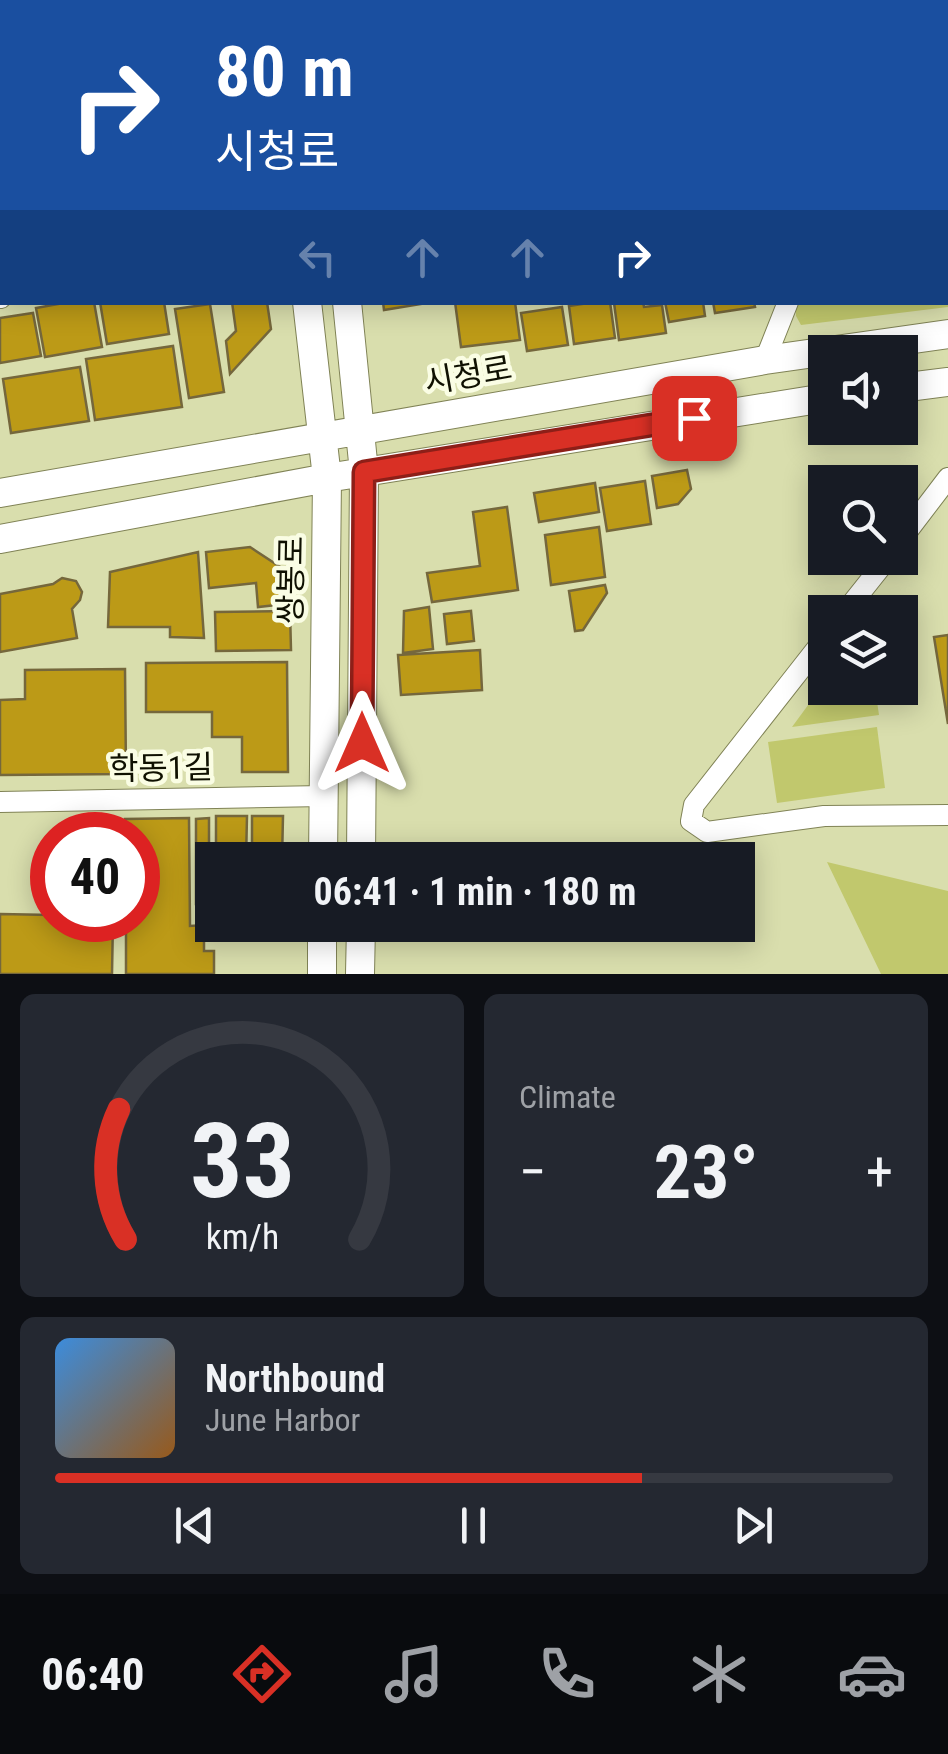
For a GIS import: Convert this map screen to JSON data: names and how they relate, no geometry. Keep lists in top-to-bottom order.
{
  "streets": {
    "street": ["시청로", "쌍봉로", "학동1길"]
  },
  "crossings": [
    ["시청로", "쌍봉로"],
    ["쌍봉로", "학동1길"]
  ],
  "page": {
    "turn": ["80 m", "시청로"],
    "limit": "40",
    "trip": "06:41 · 1 min · 180 m",
    "tile": "Climate",
    "heat": ["−", "23°", "+"],
    "song": ["Northbound", "June Harbor"],
    "tabs": "06:40",
    "gauge": ["33", "km/h"]
  }
}
